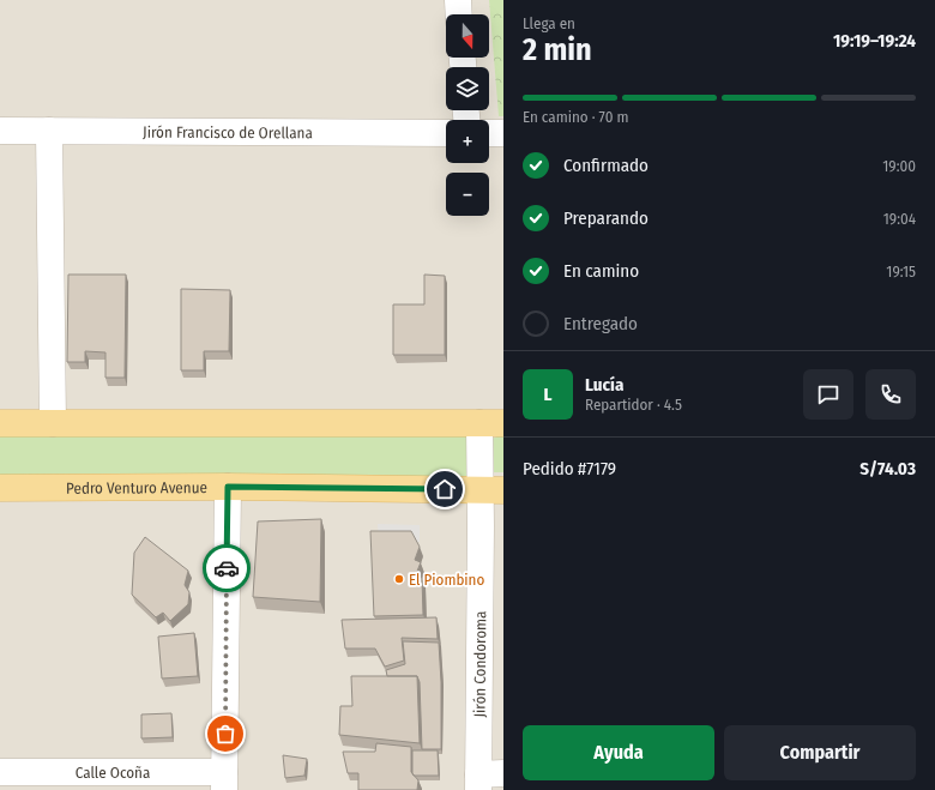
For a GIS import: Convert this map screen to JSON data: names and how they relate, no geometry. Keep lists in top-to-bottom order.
{
  "streets": {
    "main road": ["Pedro Venturo Avenue"],
    "street": ["Jirón Francisco de Orellana", "Jirón Condoroma", "Calle Ocoña"]
  },
  "crossings": [
    ["Pedro Venturo Avenue", "Jirón Condoroma"]
  ],
  "places": ["El Piombino"],
  "north": "bottom",
  "page": {
    "heading": ["2 min", "Llega en", "19:19–19:24"],
    "panel": [
      "Lucía",
      "Repartidor · 4.5",
      "Pedido #7179",
      "S/74.03"
    ],
    "map_buttons": ["+", "−"],
    "bar": "En camino · 70 m",
    "list": [
      ["Confirmado", "19:00"],
      ["Preparando", "19:04"],
      ["En camino", "19:15"],
      "Entregado"
    ],
    "round": "L",
    "buttons": ["Ayuda", "Compartir"]
  }
}
